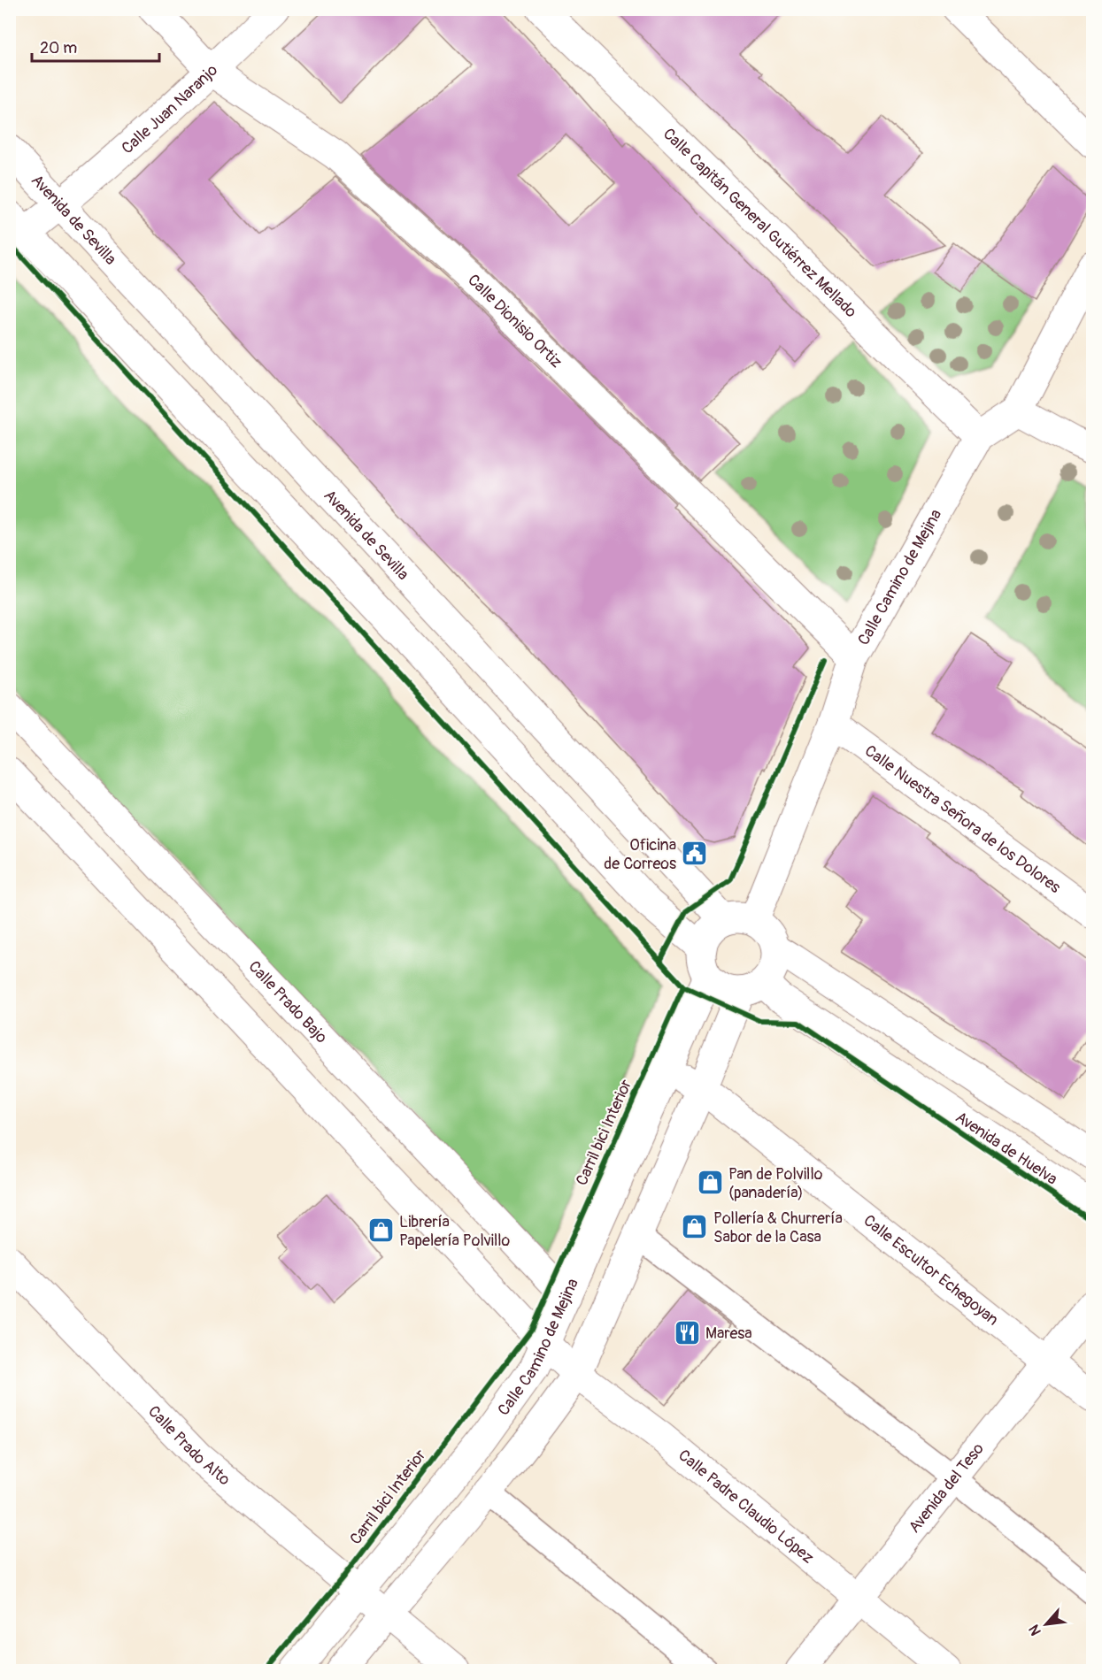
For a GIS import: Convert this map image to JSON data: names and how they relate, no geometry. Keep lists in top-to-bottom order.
{
  "streets": {
    "street": [
      "Calle Juan Naranjo",
      "Avenida de Sevilla",
      "Calle Capitán General Gutiérrez Mellado",
      "Calle Dionisio Ortiz",
      "Calle Camino de Mejina",
      "Calle Nuestra Señora de los Dolores",
      "Calle Prado Bajo",
      "Avenida de Huelva",
      "Calle Escultor Echegoyan",
      "Calle Prado Alto",
      "Avenida del Teso",
      "Calle Padre Claudio López"
    ],
    "cycle path": ["Carril bici Interior"]
  },
  "crossings": [
    ["Calle Juan Naranjo", "Avenida de Sevilla"],
    ["Calle Juan Naranjo", "Calle Dionisio Ortiz"],
    ["Avenida de Sevilla", "Calle Camino de Mejina"],
    ["Avenida de Sevilla", "Avenida de Huelva"],
    ["Calle Capitán General Gutiérrez Mellado", "Calle Camino de Mejina"],
    ["Calle Dionisio Ortiz", "Calle Camino de Mejina"],
    ["Calle Camino de Mejina", "Calle Nuestra Señora de los Dolores"],
    ["Calle Camino de Mejina", "Calle Prado Bajo"],
    ["Calle Camino de Mejina", "Avenida de Huelva"],
    ["Calle Camino de Mejina", "Calle Escultor Echegoyan"],
    ["Calle Camino de Mejina", "Calle Prado Alto"],
    ["Calle Camino de Mejina", "Calle Padre Claudio López"],
    ["Calle Escultor Echegoyan", "Avenida del Teso"],
    ["Avenida del Teso", "Calle Padre Claudio López"]
  ],
  "places": {
    "public building": ["Oficina de Correos"],
    "shop": ["Pan de Polvillo (panadería)", "Pollería & Churrería Sabor de la Casa", "Librería Papelería Polvillo"],
    "restaurant": ["Maresa"]
  },
  "scale_bar": "20 m",
  "north": "bottom left"
}
